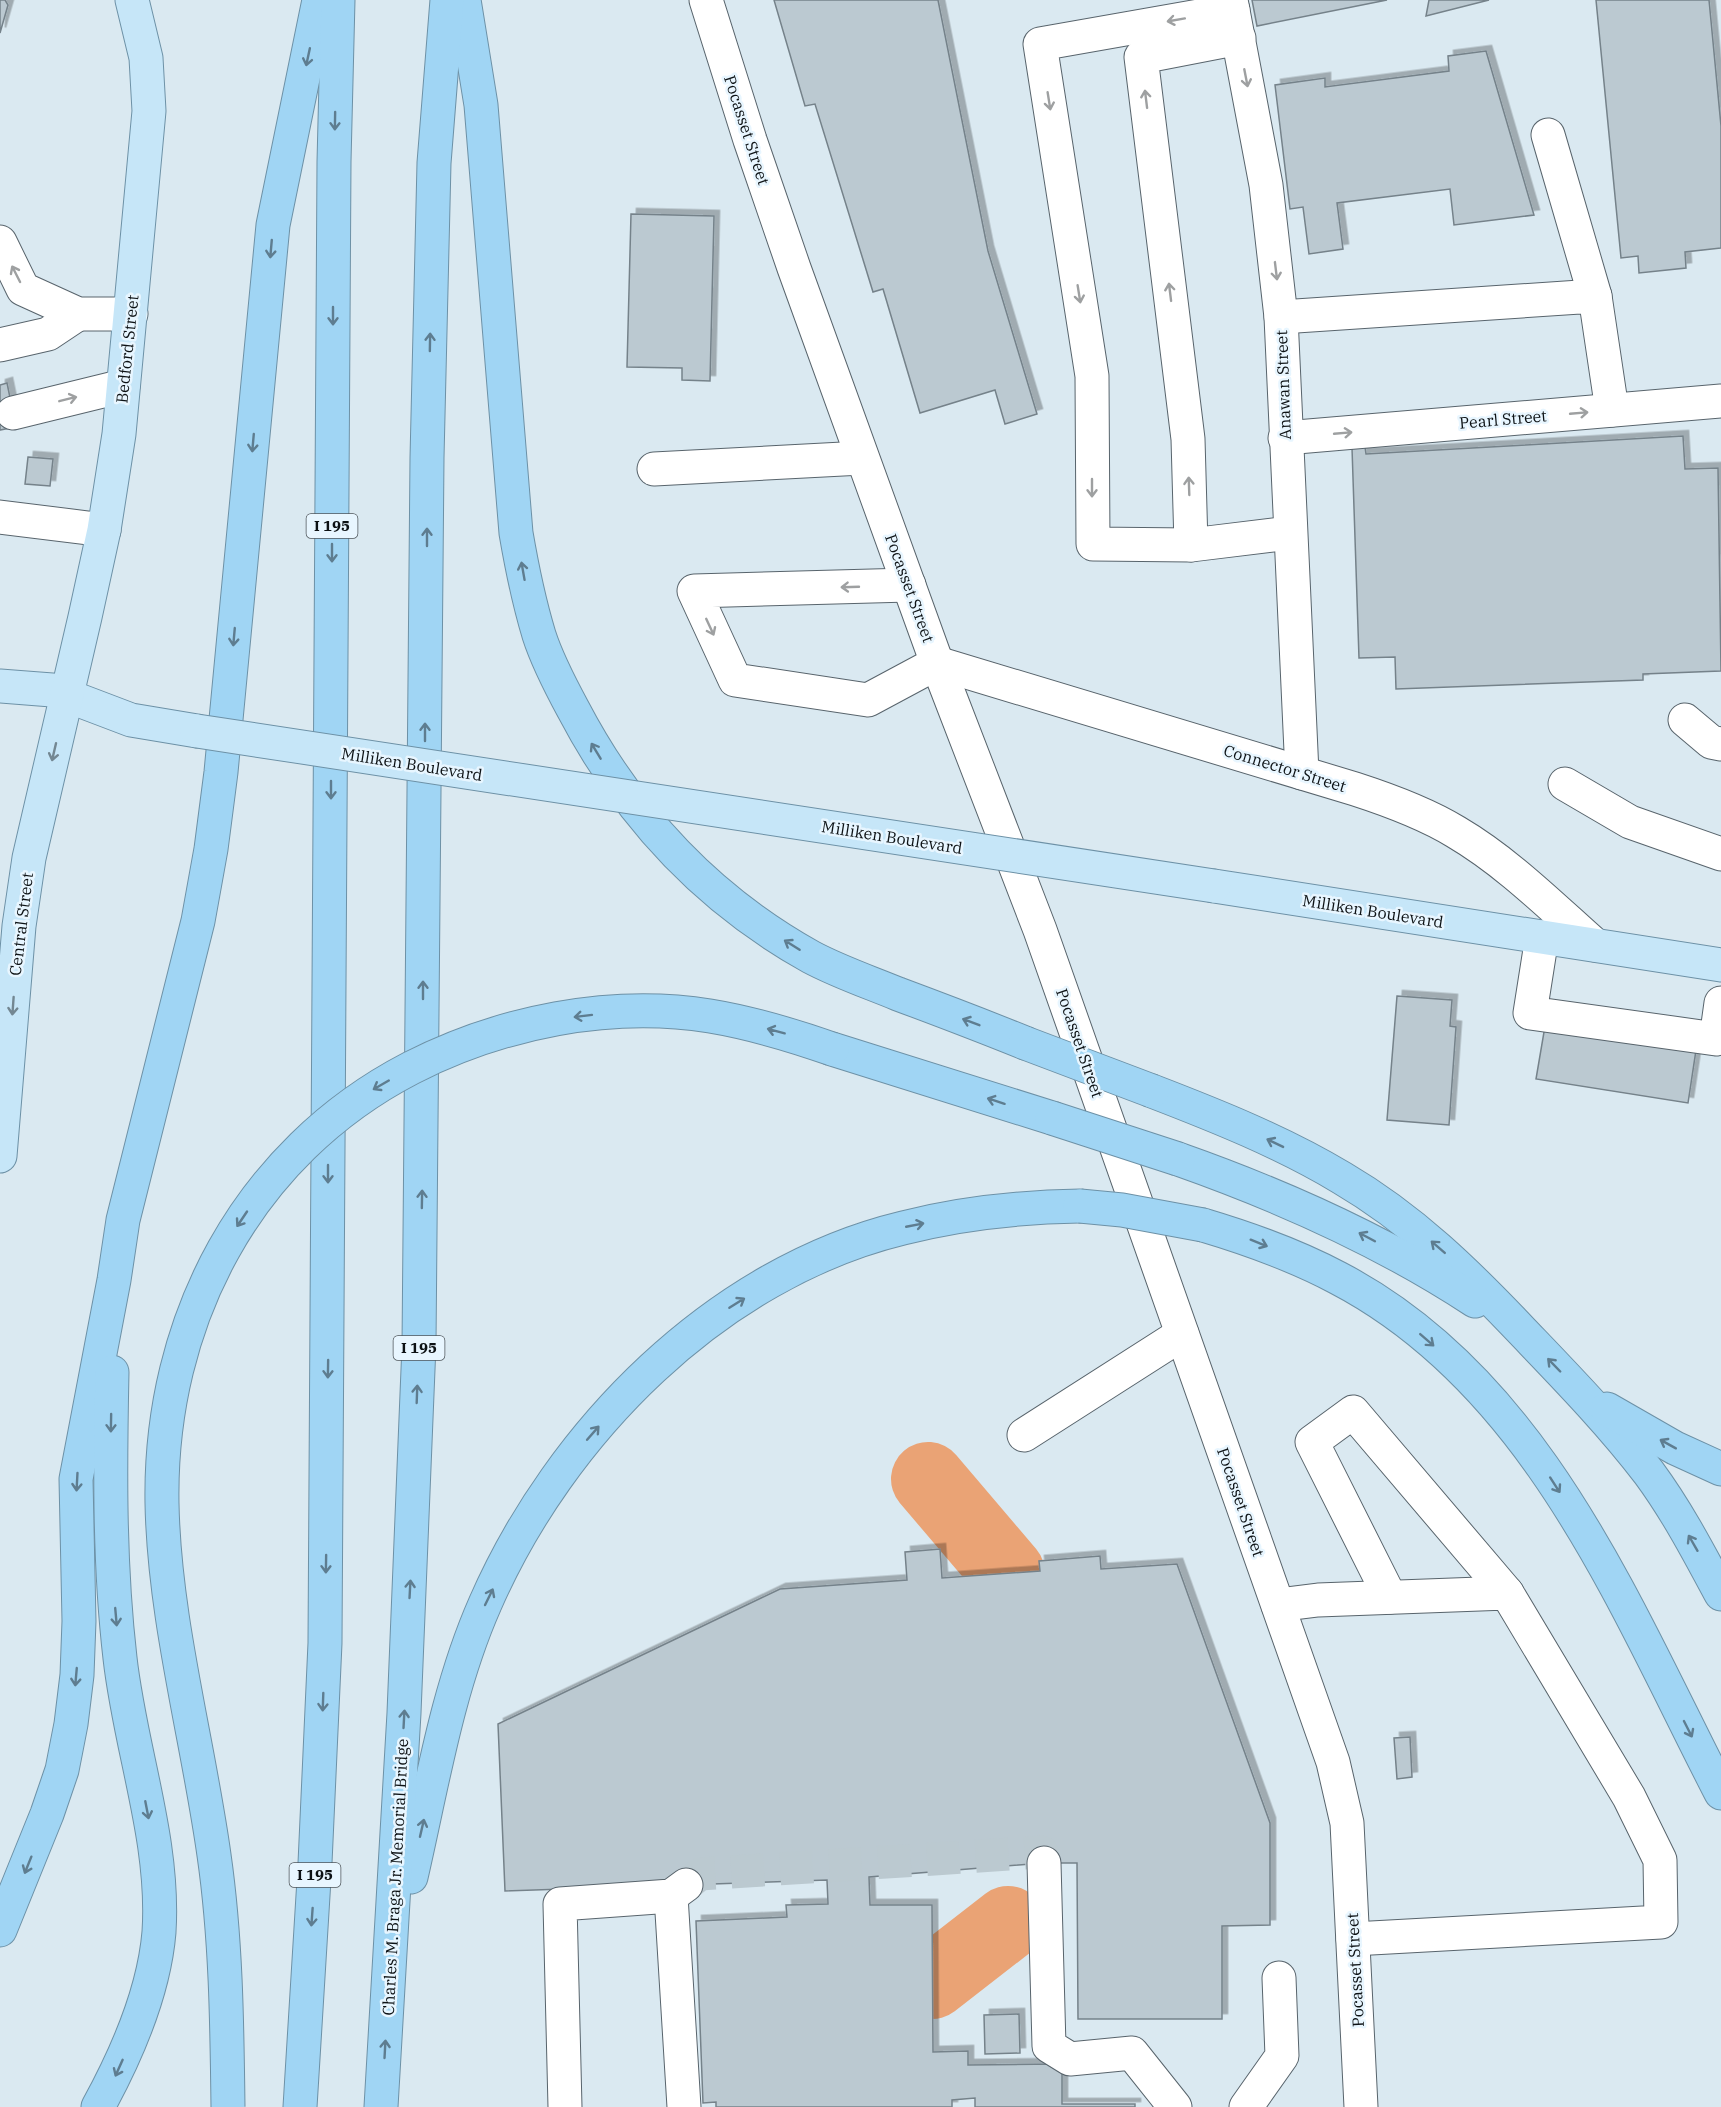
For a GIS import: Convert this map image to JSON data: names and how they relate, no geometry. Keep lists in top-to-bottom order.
{
  "streets": {
    "highway": ["I 195", "Charles M. Braga Jr. Memorial Bridge"],
    "main road": ["Bedford Street", "Milliken Boulevard", "Central Street"],
    "street": [
      "Pocasset Street",
      "Anawan Street",
      "Pearl Street",
      "Connector Street"
    ]
  },
  "crossings": [
    ["Pocasset Street", "Connector Street"],
    ["Bedford Street", "Milliken Boulevard"],
    ["Bedford Street", "Central Street"],
    ["Anawan Street", "Pearl Street"],
    ["Anawan Street", "Connector Street"],
    ["Milliken Boulevard", "Connector Street"],
    ["Milliken Boulevard", "Central Street"]
  ],
  "one_way": ["Central Street"]
}
